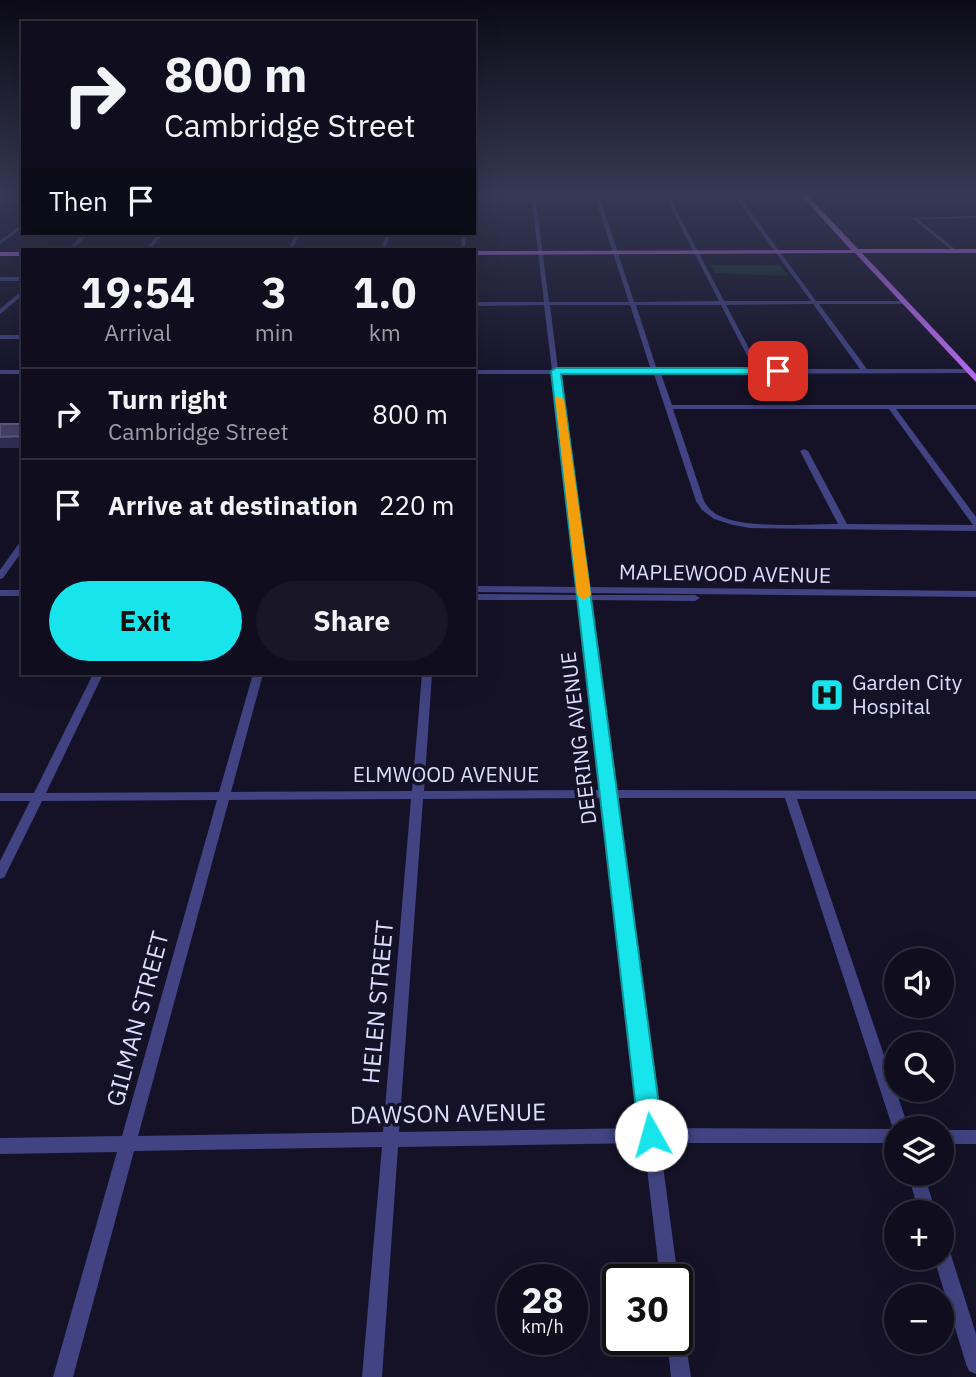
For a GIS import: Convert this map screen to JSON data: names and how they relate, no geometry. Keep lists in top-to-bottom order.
{
  "streets": {
    "street": [
      "MAPLEWOOD AVENUE",
      "DEERING AVENUE",
      "ELMWOOD AVENUE",
      "HELEN STREET",
      "GILMAN STREET",
      "DAWSON AVENUE"
    ]
  },
  "crossings": [
    ["MAPLEWOOD AVENUE", "DEERING AVENUE"],
    ["DEERING AVENUE", "ELMWOOD AVENUE"],
    ["DEERING AVENUE", "DAWSON AVENUE"],
    ["ELMWOOD AVENUE", "HELEN STREET"],
    ["ELMWOOD AVENUE", "GILMAN STREET"],
    ["HELEN STREET", "DAWSON AVENUE"],
    ["GILMAN STREET", "DAWSON AVENUE"]
  ],
  "places": {
    "hospital": ["Garden City Hospital"]
  },
  "page": {
    "turn": ["800 m", "Cambridge Street"],
    "then": "Then",
    "eta": [
      "19:54",
      "Arrival",
      "3",
      "min",
      "1.0",
      "km"
    ],
    "list": [
      {
        "name": "Turn right",
        "note": "Cambridge Street",
        "value": "800 m"
      },
      {
        "name": "Arrive at destination",
        "value": "220 m"
      }
    ],
    "buttons": ["Exit", "Share"],
    "map_buttons": ["+", "−"],
    "speed": "28 km/h",
    "limit": "30"
  }
}
